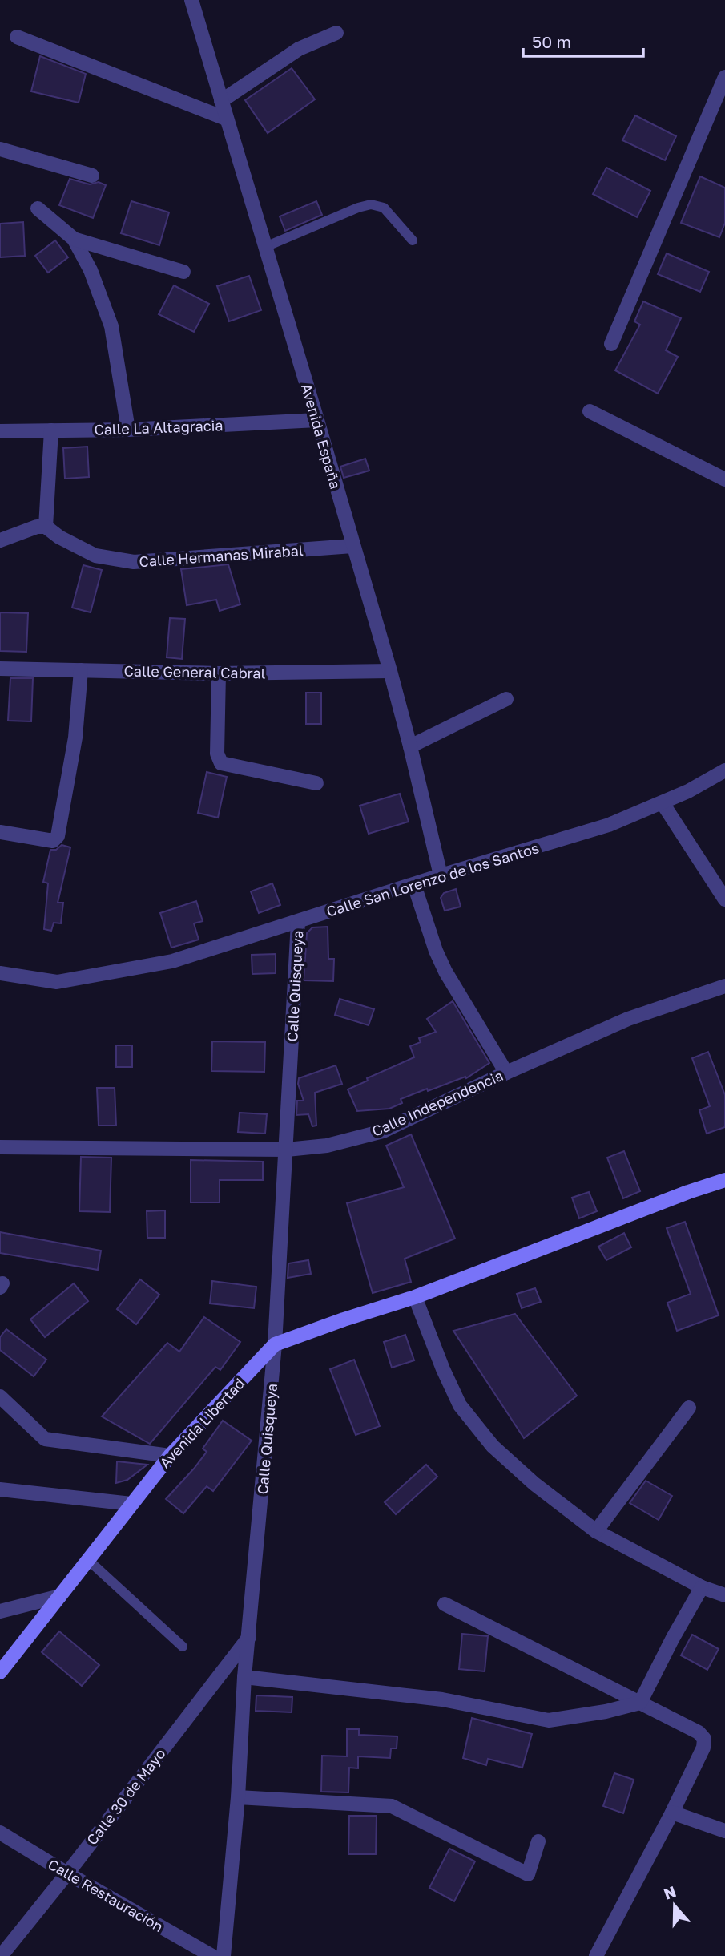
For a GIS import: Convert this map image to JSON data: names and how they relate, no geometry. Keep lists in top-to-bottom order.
{
  "streets": {
    "main road": ["Avenida Libertad"],
    "street": [
      "Calle La Altagracia",
      "Avenida España",
      "Calle Hermanas Mirabal",
      "Calle General Cabral",
      "Calle San Lorenzo de los Santos",
      "Calle Quisqueya",
      "Calle Independencia",
      "Calle 30 de Mayo",
      "Calle Restauración"
    ]
  },
  "crossings": [
    ["Calle La Altagracia", "Avenida España"],
    ["Avenida España", "Calle Hermanas Mirabal"],
    ["Avenida España", "Calle General Cabral"],
    ["Avenida España", "Calle San Lorenzo de los Santos"],
    ["Calle San Lorenzo de los Santos", "Calle Quisqueya"],
    ["Calle Quisqueya", "Calle Independencia"],
    ["Calle Quisqueya", "Avenida Libertad"],
    ["Calle Quisqueya", "Calle 30 de Mayo"],
    ["Calle 30 de Mayo", "Calle Restauración"]
  ],
  "scale_bar": "50 m",
  "north": "top"
}
